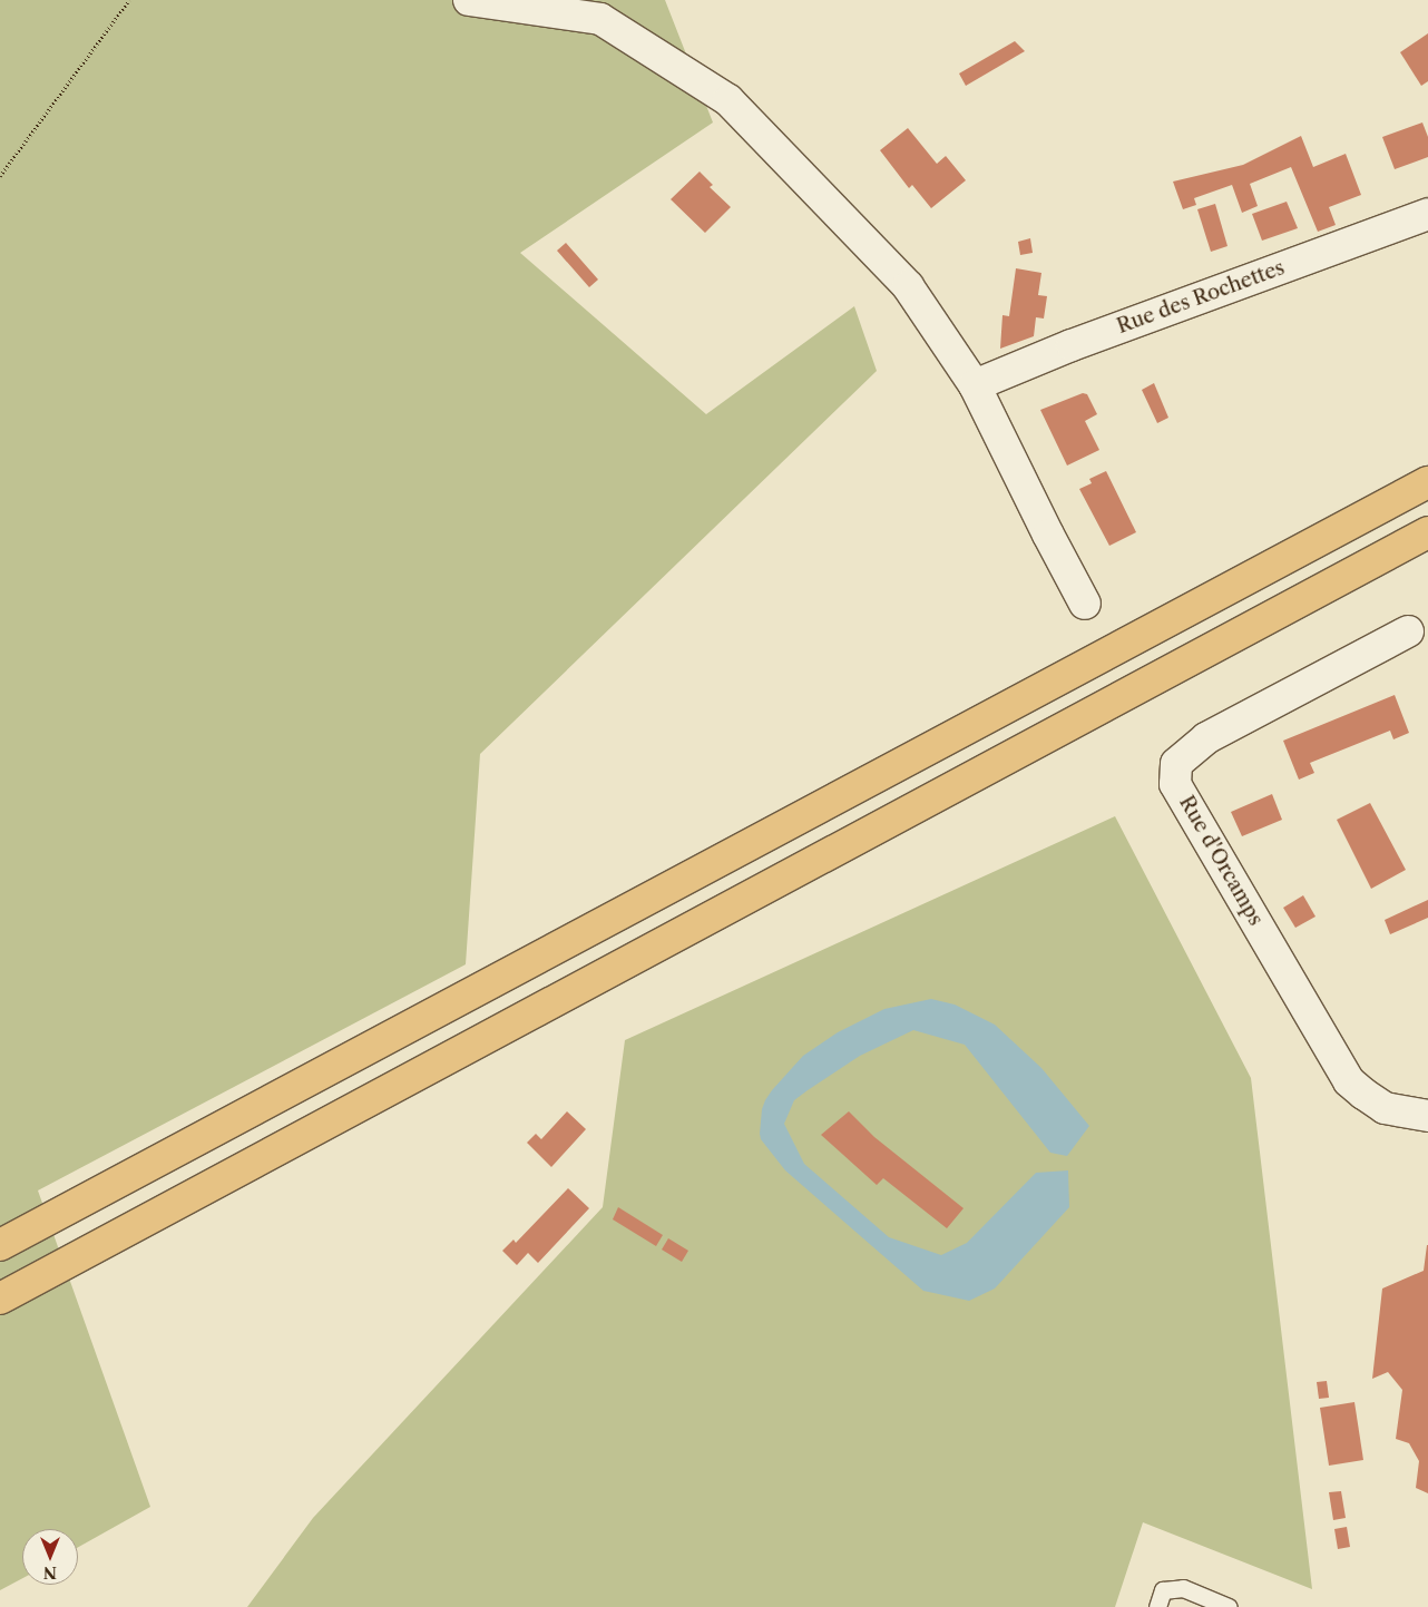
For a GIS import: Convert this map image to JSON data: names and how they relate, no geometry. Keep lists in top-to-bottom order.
{
  "streets": {
    "street": ["Rue des Rochettes", "Rue d'Orcamps"]
  },
  "north": "bottom"
}
